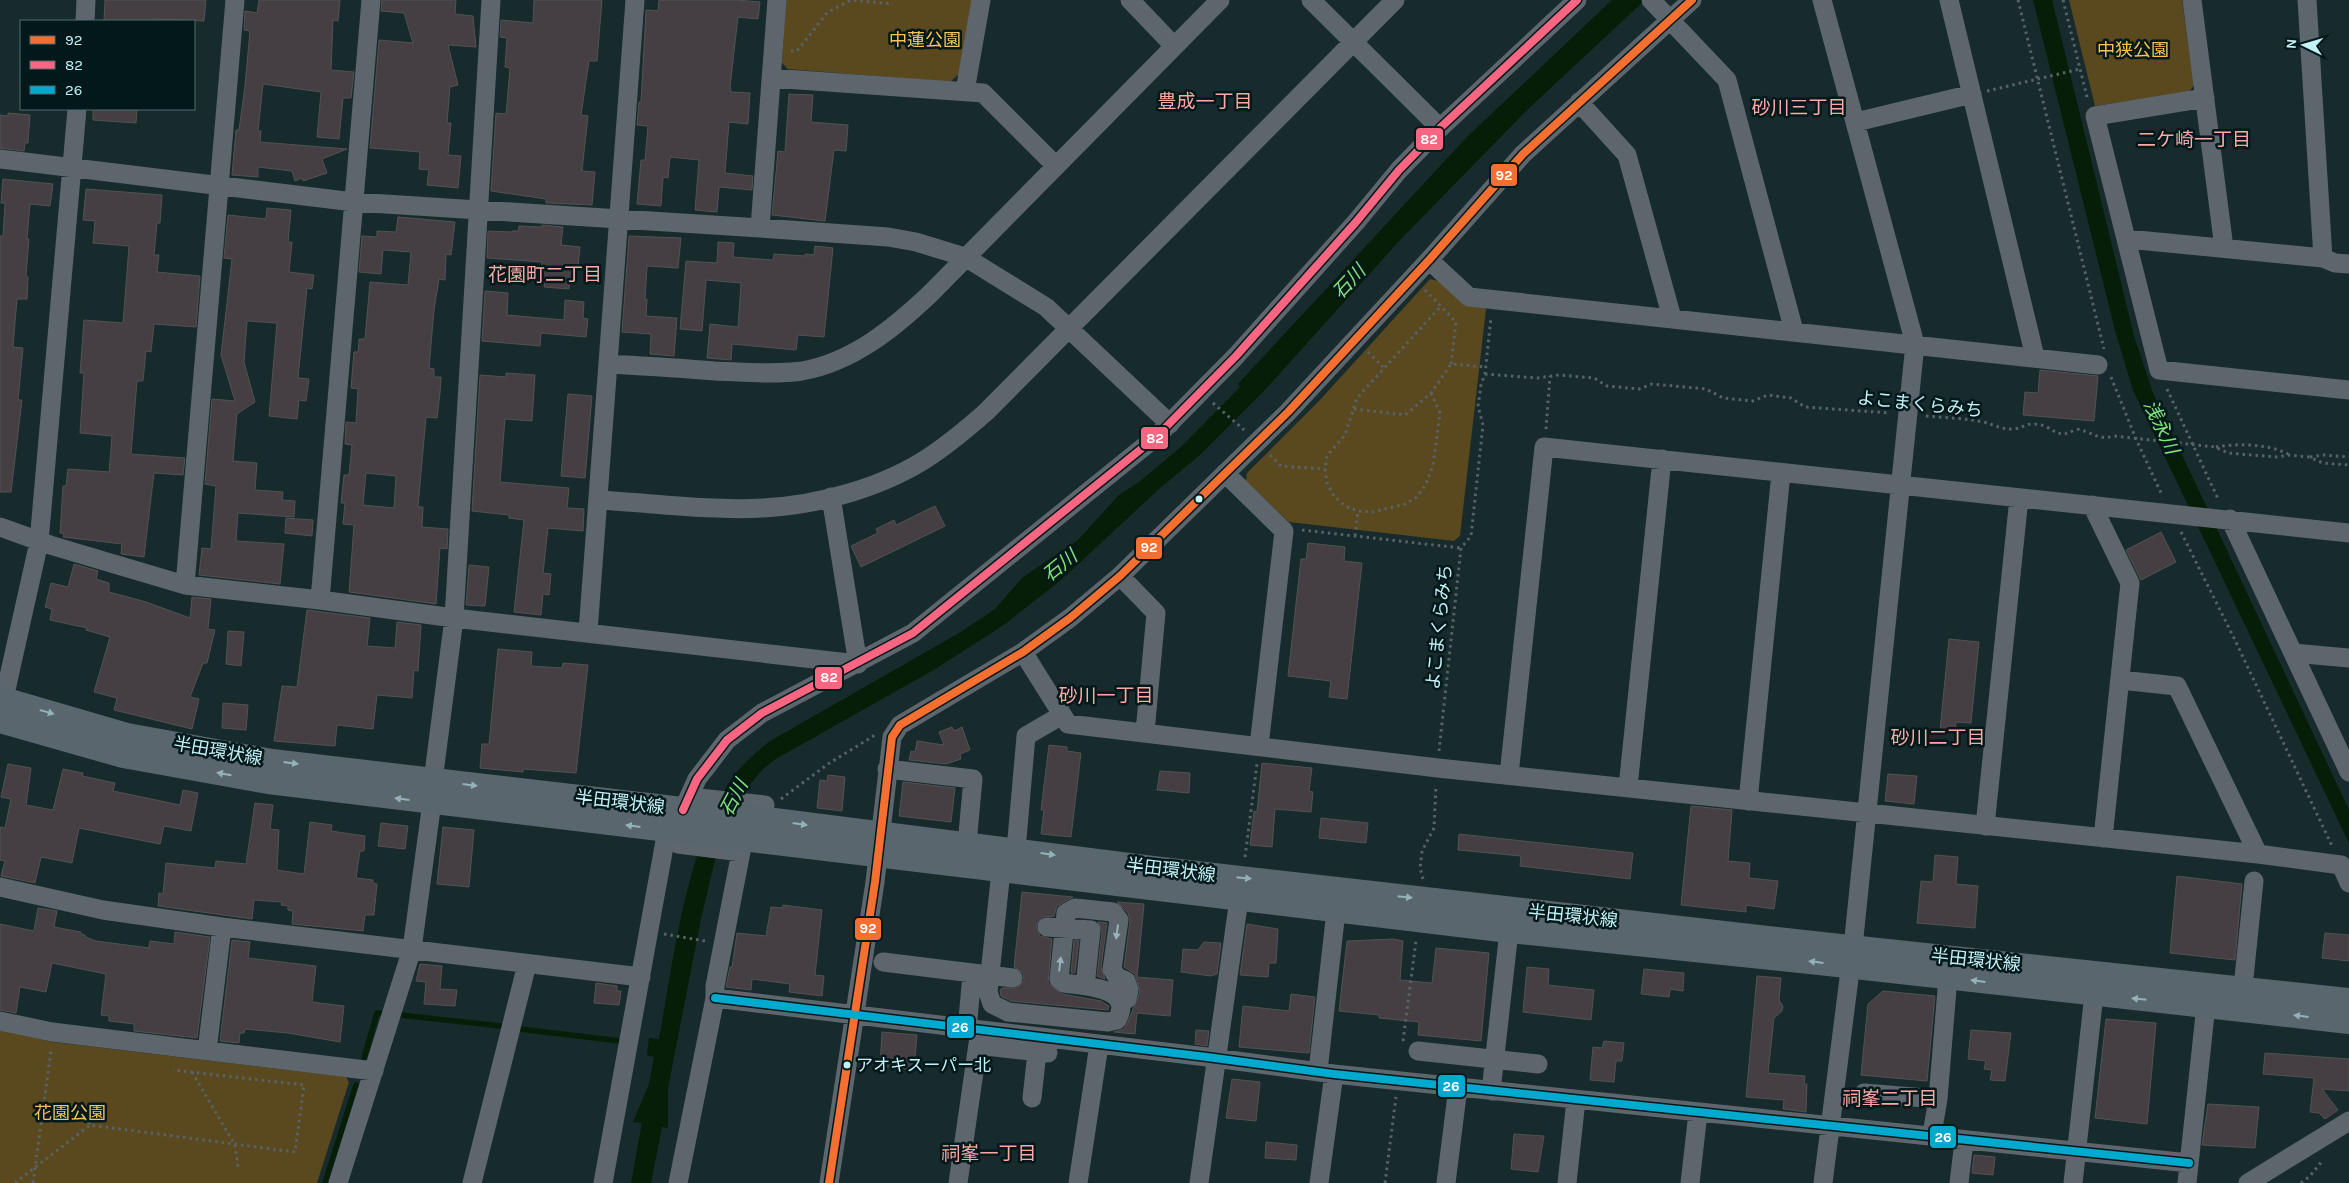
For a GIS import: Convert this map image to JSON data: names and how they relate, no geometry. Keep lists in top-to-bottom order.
{
  "streets": {
    "main road": ["半田環状線"],
    "path": ["よこまくらみち"]
  },
  "districts": [
    "豊成一丁目",
    "砂川三丁目",
    "二ケ崎一丁目",
    "花園町二丁目",
    "砂川一丁目",
    "砂川二丁目",
    "祠峯二丁目",
    "祠峯一丁目"
  ],
  "water": ["石川", "浅永川"],
  "parks": ["中蓮公園", "中狭公園", "花園公園"],
  "places": ["アオキスーパー北"],
  "lines": ["transit line 92", "transit line 82", "transit line 26"],
  "legend": ["92", "82", "26"],
  "north": "left"
}
